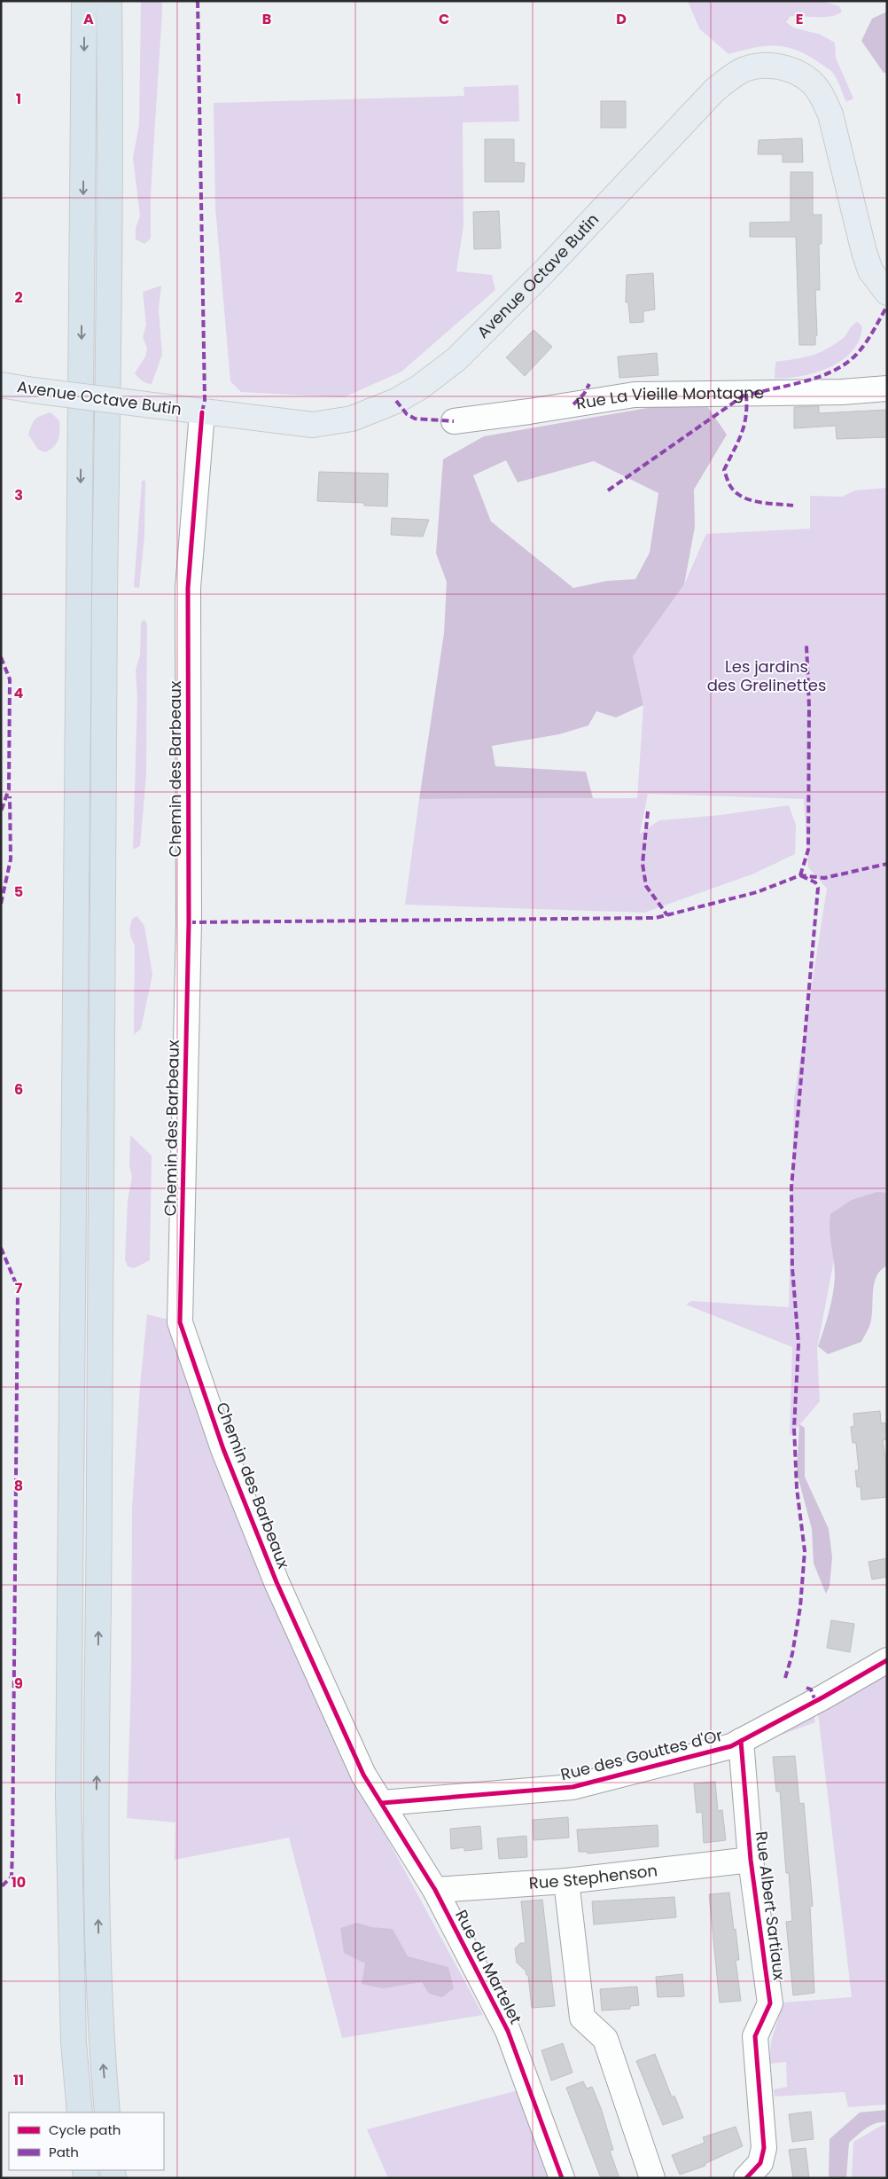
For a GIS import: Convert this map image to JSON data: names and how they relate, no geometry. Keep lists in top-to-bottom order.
{
  "streets": {
    "main road": ["Avenue Octave Butin"],
    "street": [
      "Rue La Vieille Montagne",
      "Chemin des Barbeaux",
      "Rue des Gouttes d'Or",
      "Rue Stephenson",
      "Rue Albert Sartiaux",
      "Rue du Martelet"
    ]
  },
  "crossings": [
    ["Avenue Octave Butin", "Chemin des Barbeaux"],
    ["Chemin des Barbeaux", "Rue des Gouttes d'Or"],
    ["Chemin des Barbeaux", "Rue du Martelet"],
    ["Rue des Gouttes d'Or", "Rue Albert Sartiaux"],
    ["Rue des Gouttes d'Or", "Rue du Martelet"],
    ["Rue Stephenson", "Rue Albert Sartiaux"],
    ["Rue Stephenson", "Rue du Martelet"]
  ],
  "parks": ["Les jardins des Grelinettes"],
  "legend": ["Cycle path", "Path"],
  "grid": {
    "columns": [
      "A",
      "B",
      "C",
      "D",
      "E"
    ],
    "rows": [
      "1",
      "2",
      "3",
      "4",
      "5",
      "6",
      "7",
      "8",
      "9",
      "10",
      "11"
    ]
  }
}
